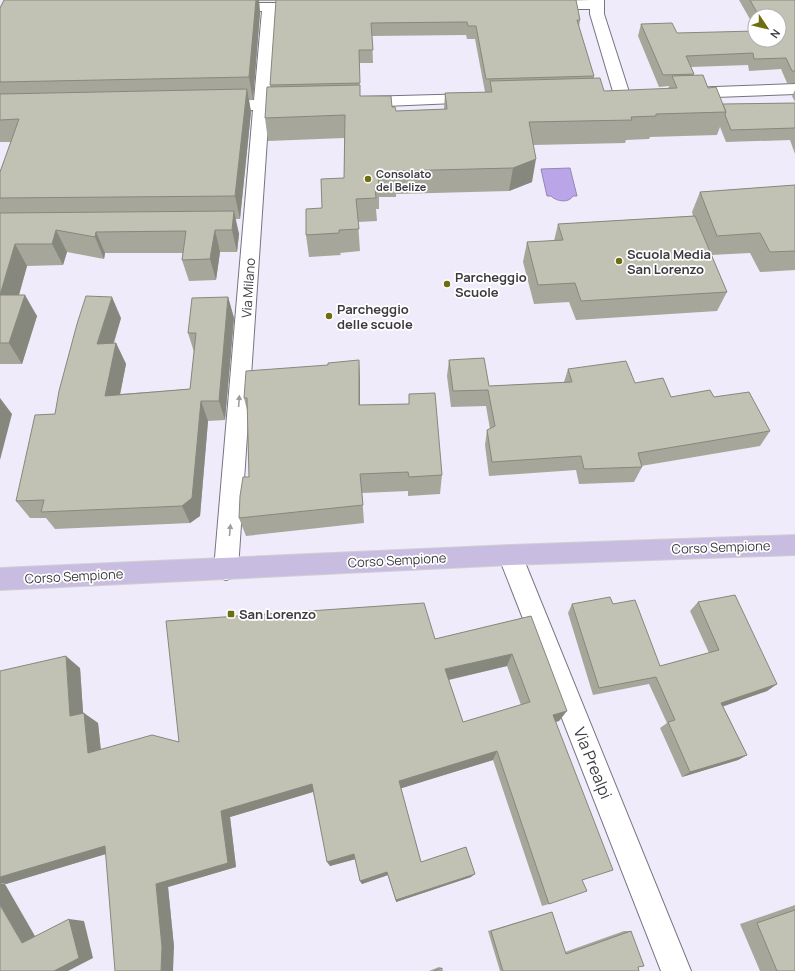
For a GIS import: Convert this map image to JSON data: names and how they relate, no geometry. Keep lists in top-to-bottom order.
{
  "streets": {
    "main road": ["Corso Sempione"],
    "street": ["Via Milano", "Via Prealpi"]
  },
  "crossings": [
    ["Via Milano", "Corso Sempione"],
    ["Corso Sempione", "Via Prealpi"]
  ],
  "one_way": ["Via Milano"],
  "places": {
    "other": [
      "Consolato del Belize",
      "Scuola Media San Lorenzo",
      "Parcheggio Scuole",
      "Parcheggio delle scuole"
    ],
    "transit": ["San Lorenzo"]
  },
  "north": "bottom right"
}
